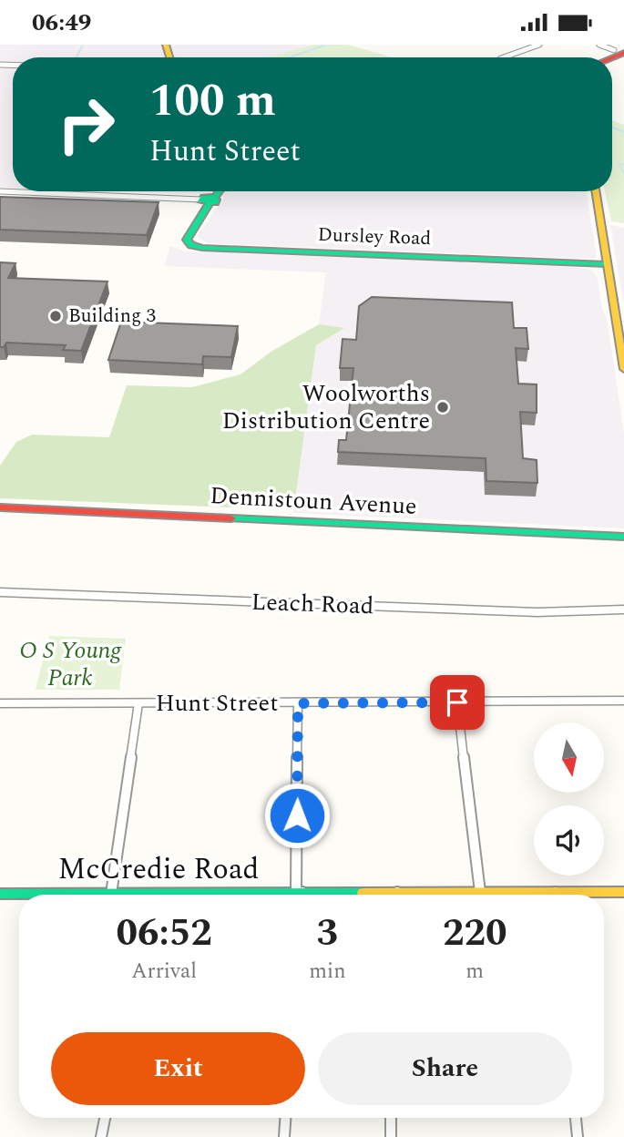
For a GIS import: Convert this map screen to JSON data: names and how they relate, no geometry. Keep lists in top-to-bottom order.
{
  "streets": {
    "street": [
      "Dursley Road",
      "Dennistoun Avenue",
      "Leach Road",
      "Hunt Street",
      "McCredie Road"
    ]
  },
  "parks": ["O S Young Park"],
  "places": ["Building 3", "Woolworths Distribution Centre"],
  "north": "bottom",
  "page": {
    "status": "06:49",
    "turn": ["100 m", "Hunt Street"],
    "eta": [
      "06:52",
      "Arrival",
      "3",
      "min",
      "220",
      "m"
    ],
    "buttons": ["Exit", "Share"]
  }
}
